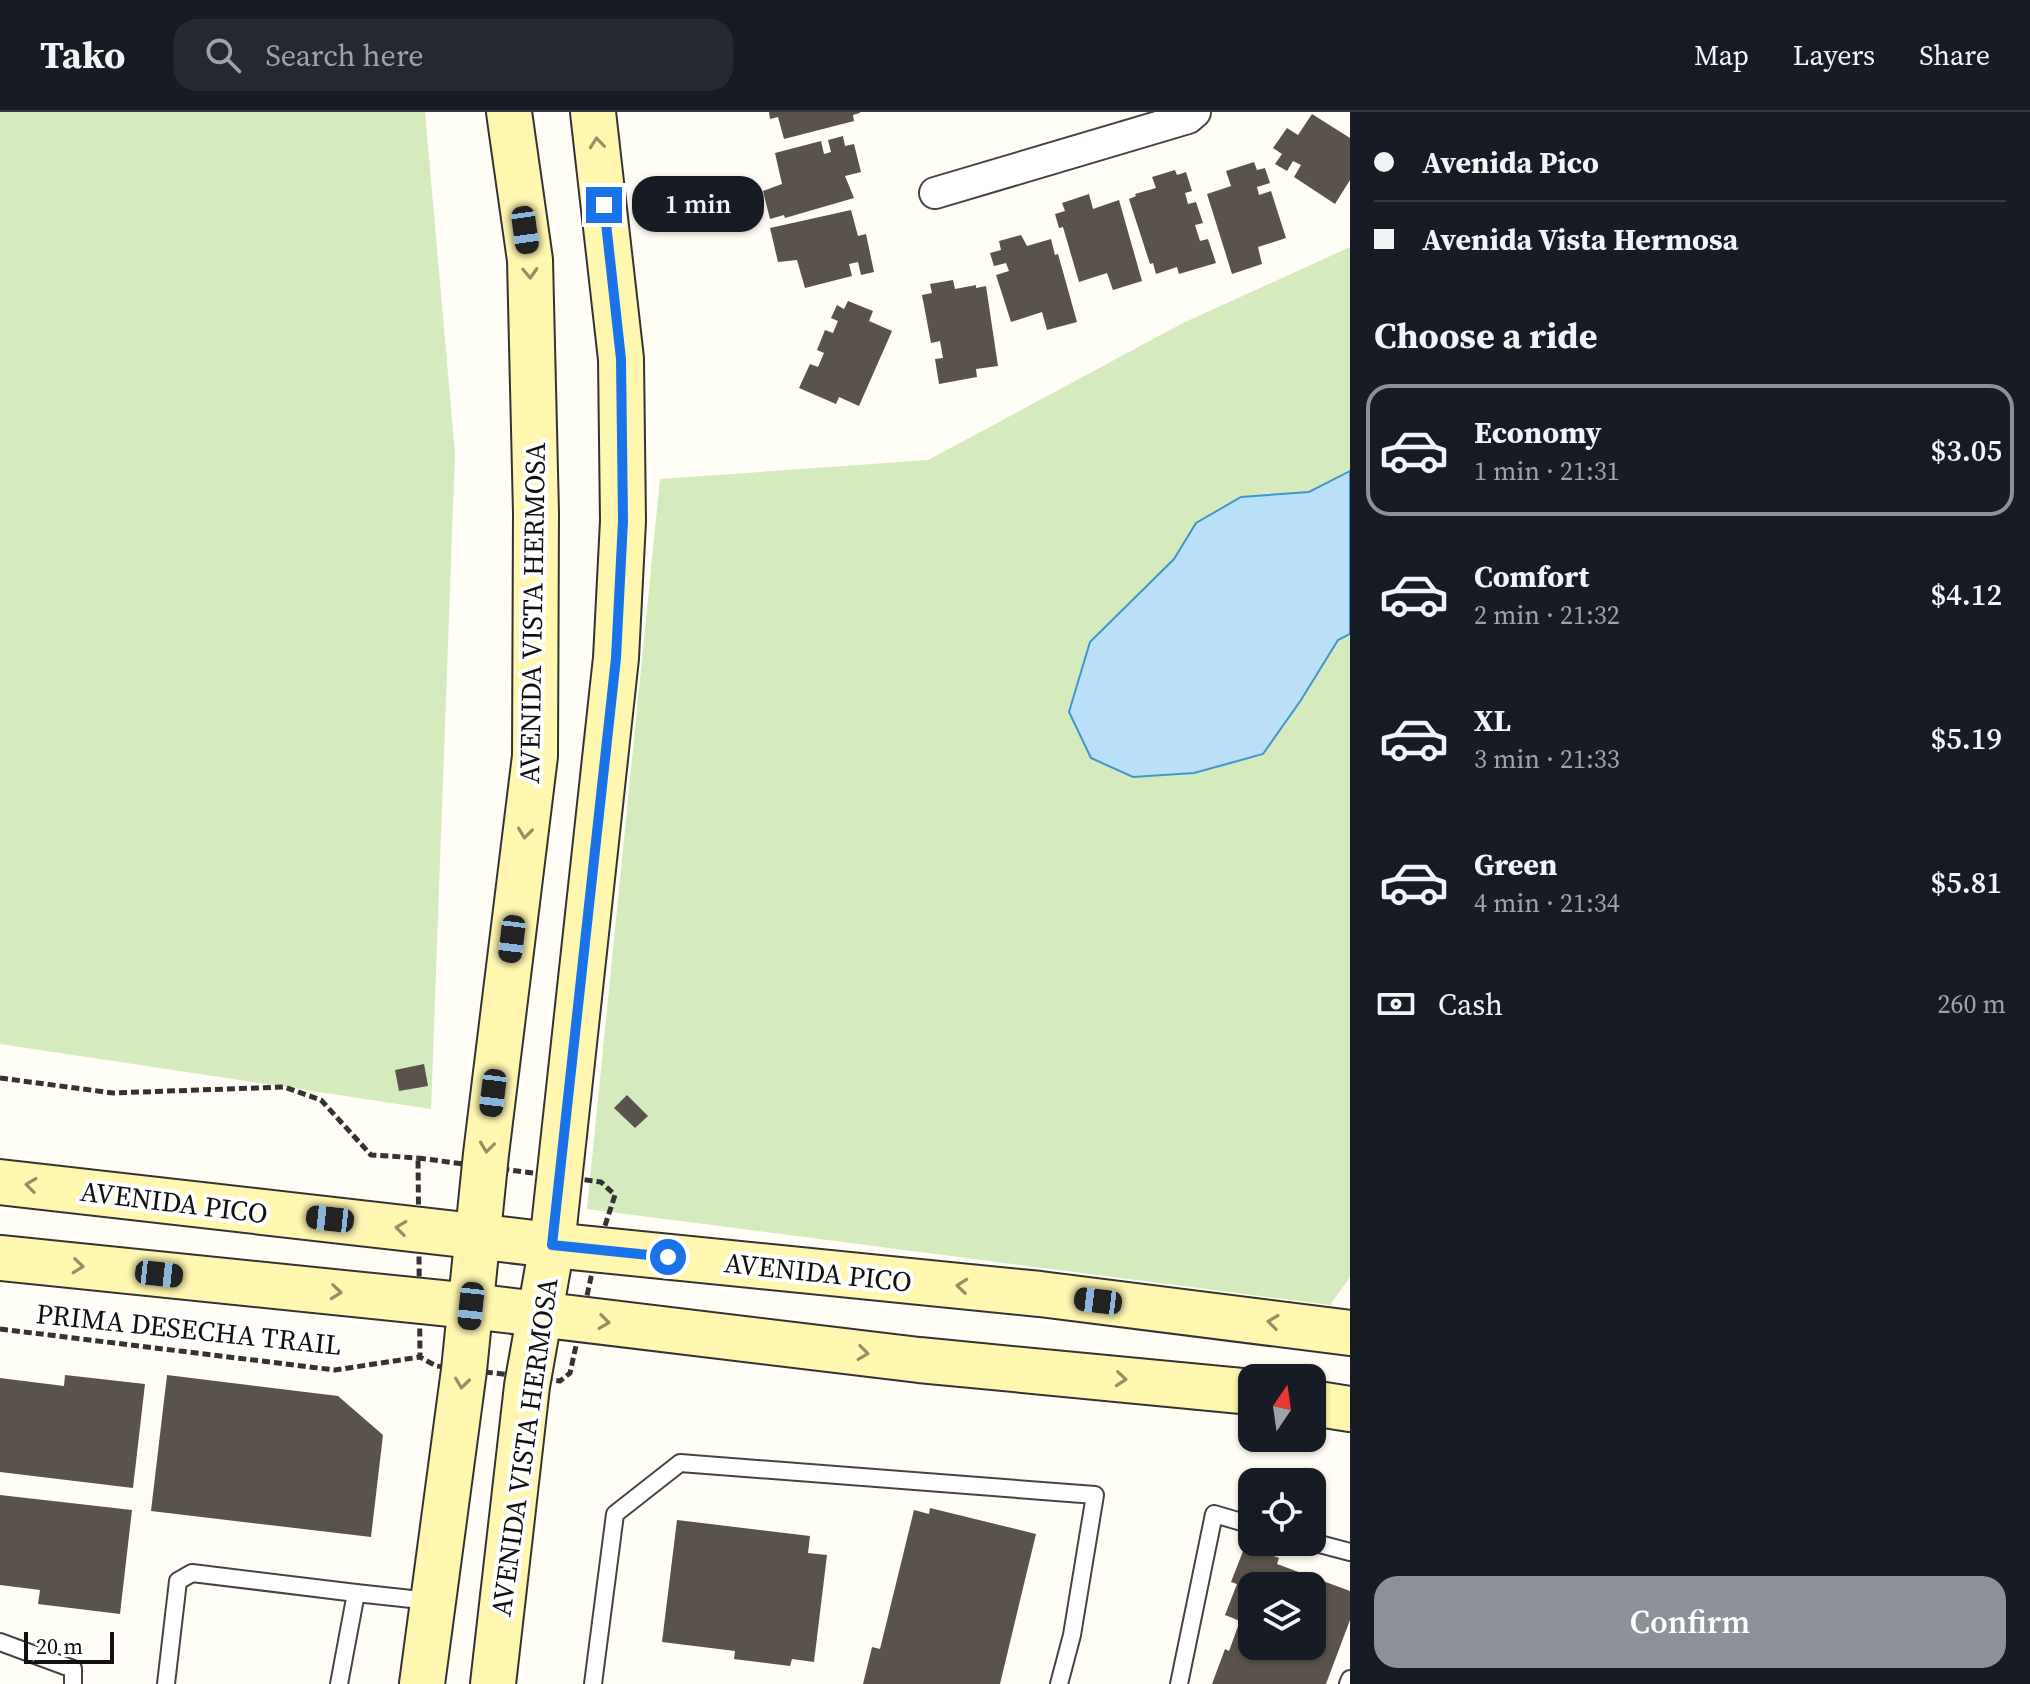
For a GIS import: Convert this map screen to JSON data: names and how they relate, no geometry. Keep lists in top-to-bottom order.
{
  "streets": {
    "main road": ["AVENIDA VISTA HERMOSA", "AVENIDA PICO"],
    "path": ["PRIMA DESECHA TRAIL"]
  },
  "crossings": [
    ["AVENIDA VISTA HERMOSA", "AVENIDA PICO"]
  ],
  "scale_bar": "20 m",
  "north": "top",
  "page": {
    "header": "Tako",
    "search": "Search here",
    "nav": ["Map", "Layers", "Share"],
    "banner": ["Avenida Pico", "Avenida Vista Hermosa"],
    "bubble": "1 min",
    "heading": "Choose a ride",
    "list": [
      {
        "name": "Economy",
        "note": "1 min · 21:31",
        "value": "$3.05"
      },
      {
        "name": "Comfort",
        "note": "2 min · 21:32",
        "value": "$4.12"
      },
      {
        "name": "XL",
        "note": "3 min · 21:33",
        "value": "$5.19"
      },
      {
        "name": "Green",
        "note": "4 min · 21:34",
        "value": "$5.81"
      }
    ],
    "pay": ["Cash", "260 m"],
    "buttons": "Confirm",
    "scale": "20 m"
  }
}
